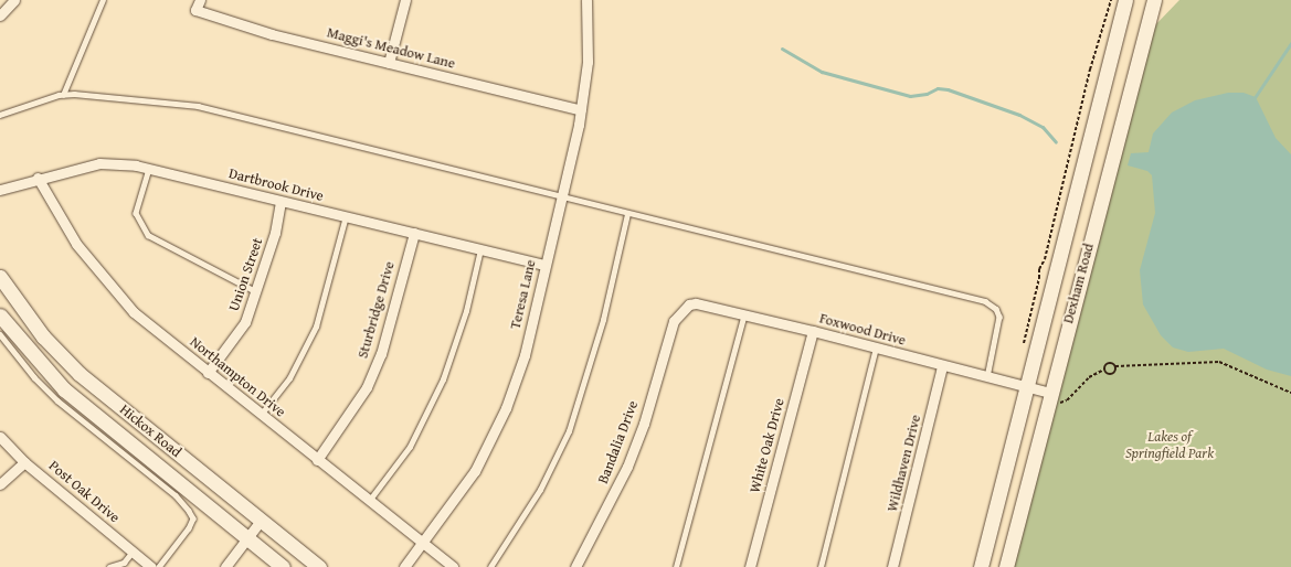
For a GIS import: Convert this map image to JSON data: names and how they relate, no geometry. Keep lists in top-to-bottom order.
{
  "streets": {
    "street": [
      "Maggi's Meadow Lane",
      "Dartbrook Drive",
      "Union Street",
      "Dexham Road",
      "Teresa Lane",
      "Sturbridge Drive",
      "Foxwood Drive",
      "Northampton Drive",
      "Hickox Road",
      "Bandalia Drive",
      "White Oak Drive",
      "Wildhaven Drive",
      "Post Oak Drive"
    ]
  },
  "crossings": [
    ["Maggi's Meadow Lane", "Teresa Lane"],
    ["Dartbrook Drive", "Union Street"],
    ["Dartbrook Drive", "Teresa Lane"],
    ["Dartbrook Drive", "Sturbridge Drive"],
    ["Dartbrook Drive", "Northampton Drive"],
    ["Union Street", "Northampton Drive"],
    ["Dexham Road", "Foxwood Drive"],
    ["Teresa Lane", "Northampton Drive"],
    ["Sturbridge Drive", "Northampton Drive"],
    ["Foxwood Drive", "Bandalia Drive"],
    ["Foxwood Drive", "White Oak Drive"],
    ["Foxwood Drive", "Wildhaven Drive"]
  ],
  "parks": ["Lakes of Springfield Park"]
}
